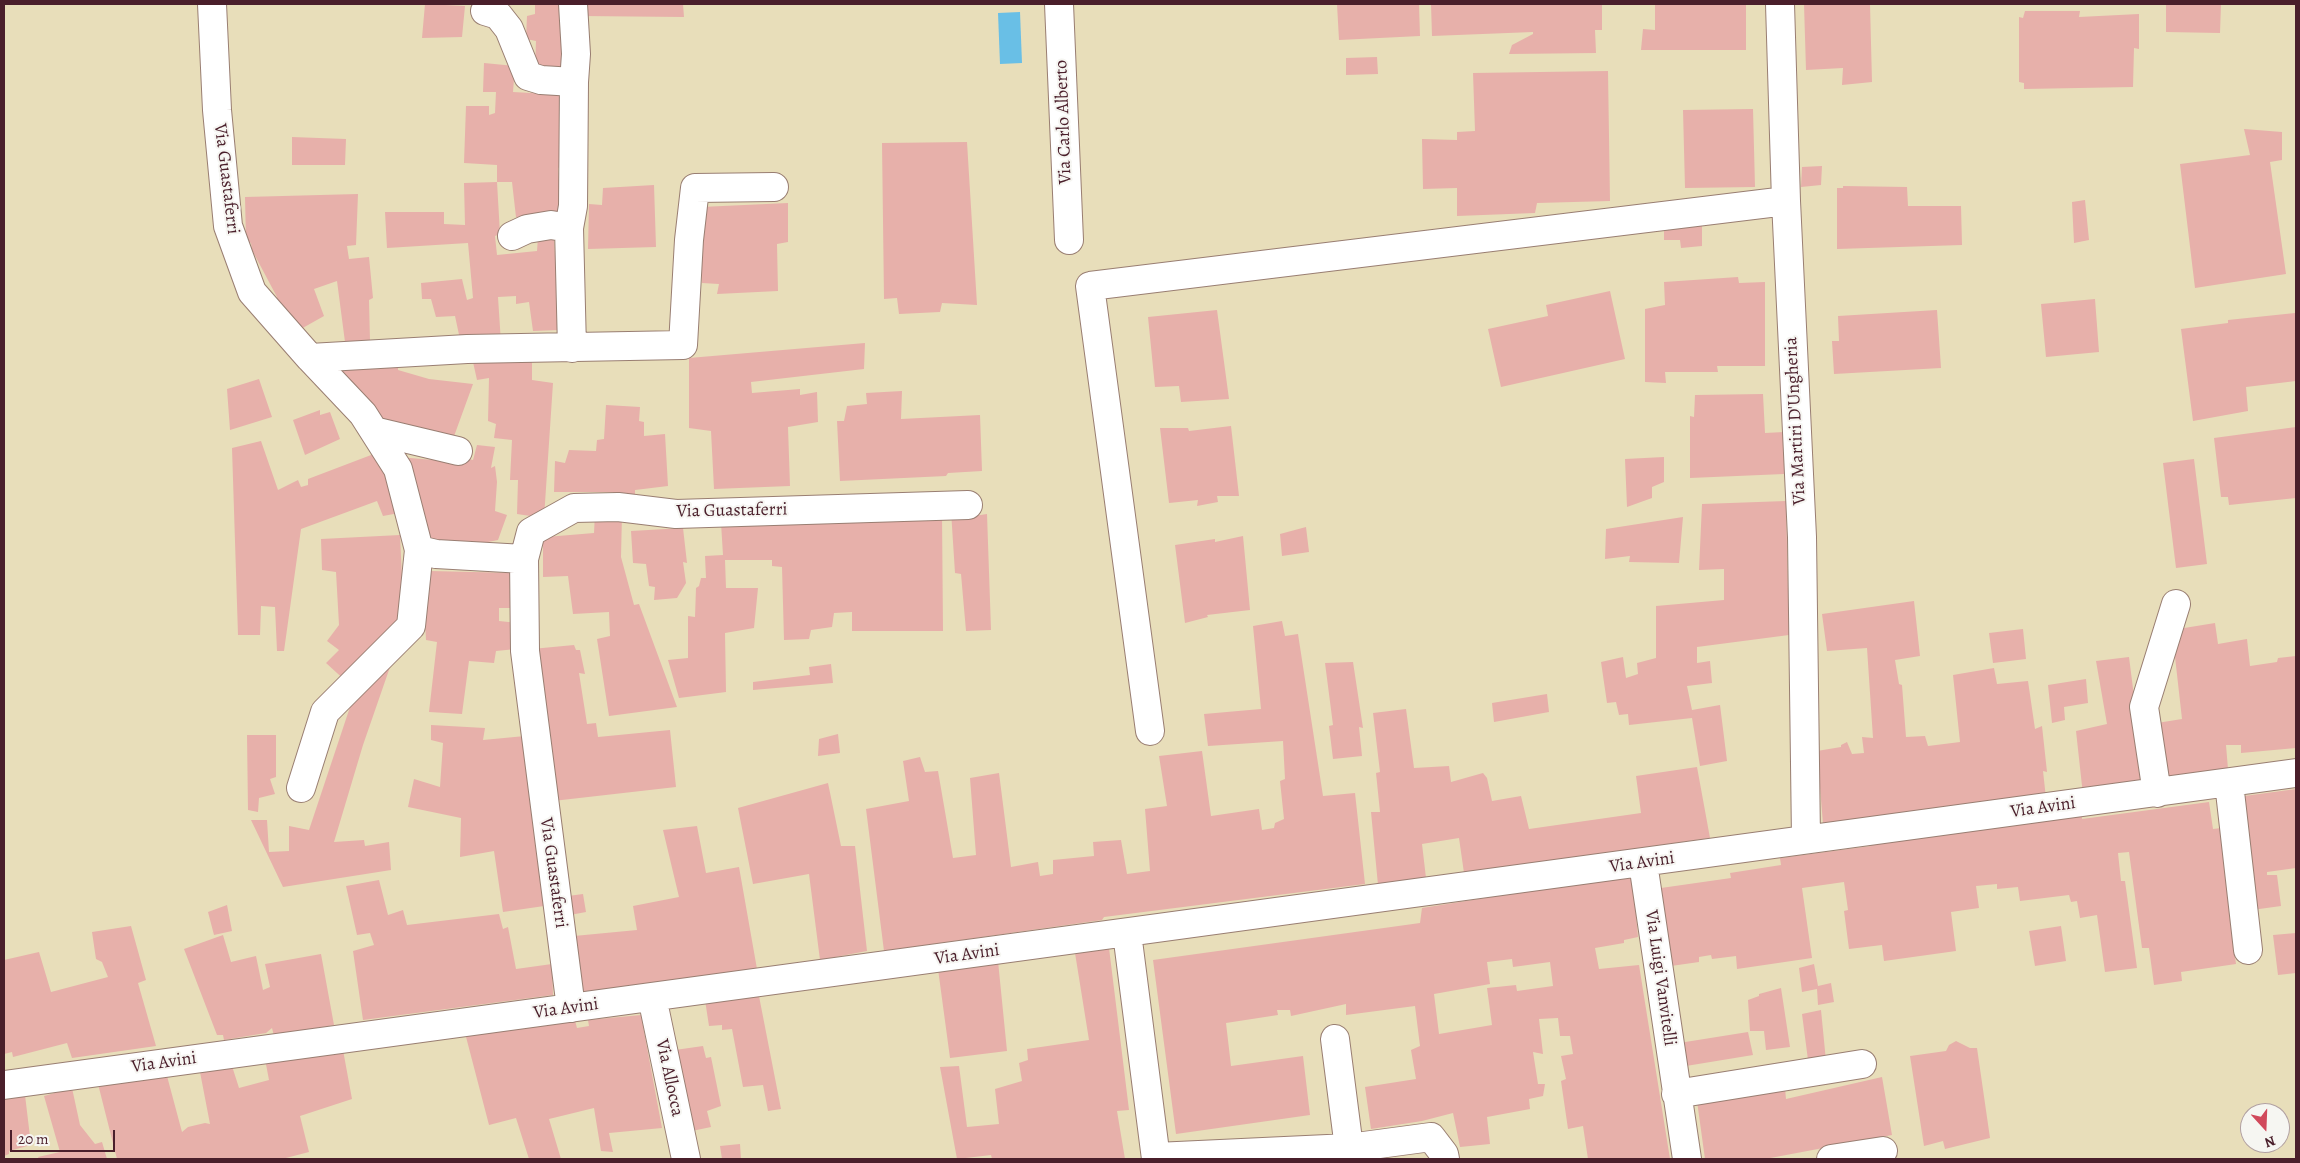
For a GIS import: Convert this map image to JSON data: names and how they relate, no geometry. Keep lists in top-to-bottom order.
{
  "streets": {
    "street": [
      "Via Carlo Alberto",
      "Via Guastaferri",
      "Via Martiri D'Ungheria",
      "Via Avini",
      "Via Luigi Vanvitelli",
      "Via Allocca"
    ]
  },
  "crossings": [
    ["Via Guastaferri", "Via Avini"],
    ["Via Martiri D'Ungheria", "Via Avini"],
    ["Via Avini", "Via Luigi Vanvitelli"],
    ["Via Avini", "Via Allocca"]
  ],
  "scale_bar": "20 m",
  "north": "bottom"
}
